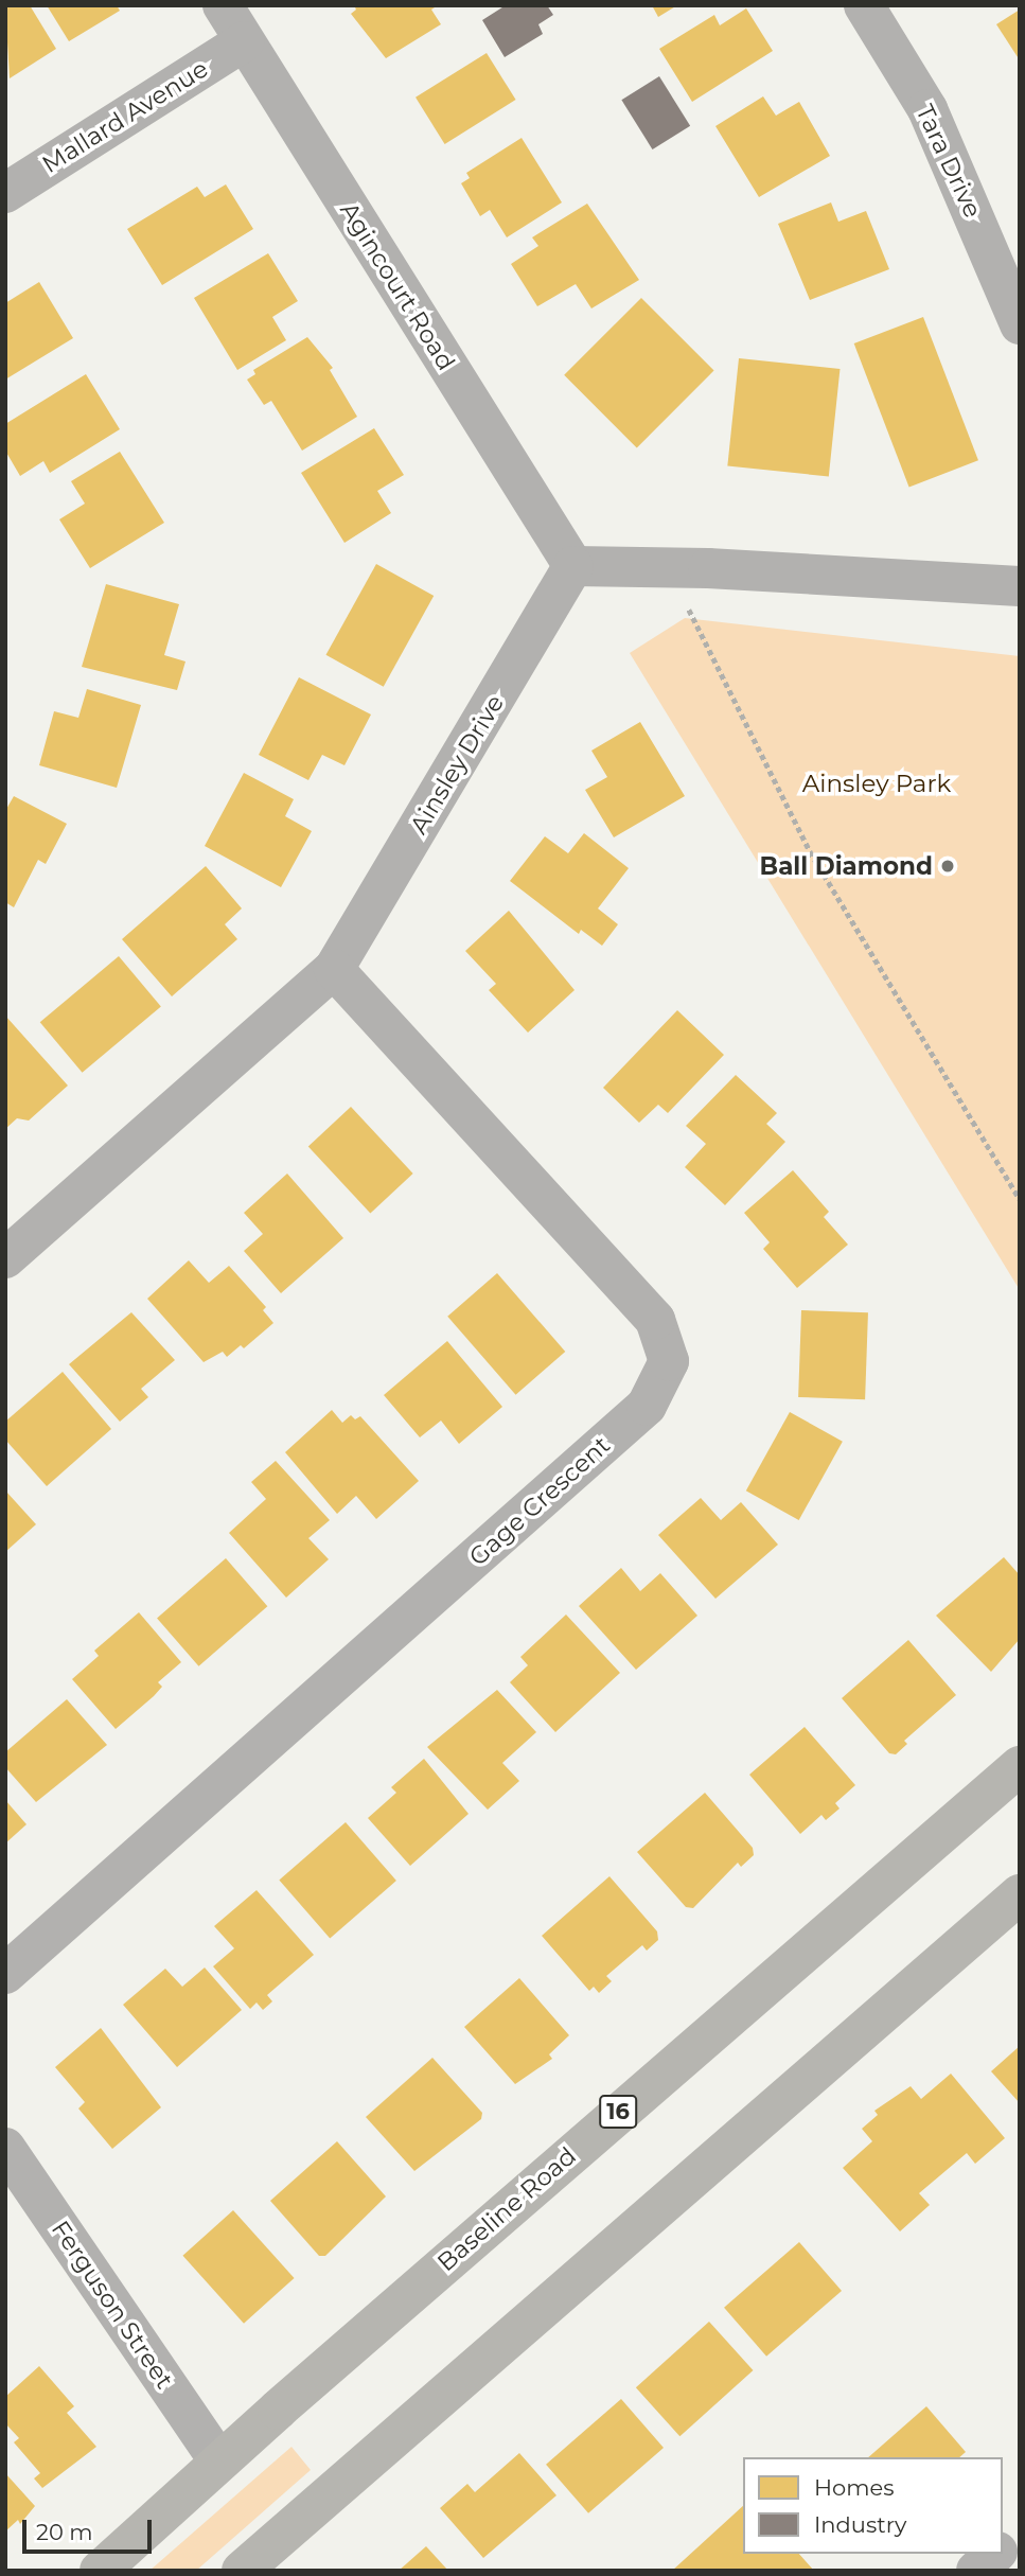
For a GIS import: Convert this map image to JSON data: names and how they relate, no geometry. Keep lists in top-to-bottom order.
{
  "streets": {
    "main road": ["16", "Baseline Road"],
    "street": [
      "Mallard Avenue",
      "Tara Drive",
      "Agincourt Road",
      "Ainsley Drive",
      "Gage Crescent",
      "Ferguson Street"
    ]
  },
  "crossings": [
    ["Mallard Avenue", "Agincourt Road"],
    ["Agincourt Road", "Ainsley Drive"],
    ["Ainsley Drive", "Gage Crescent"],
    ["Baseline Road", "Ferguson Street"]
  ],
  "parks": ["Ainsley Park"],
  "places": ["Ball Diamond"],
  "legend": ["Homes", "Industry"],
  "scale_bar": "20 m"
}
